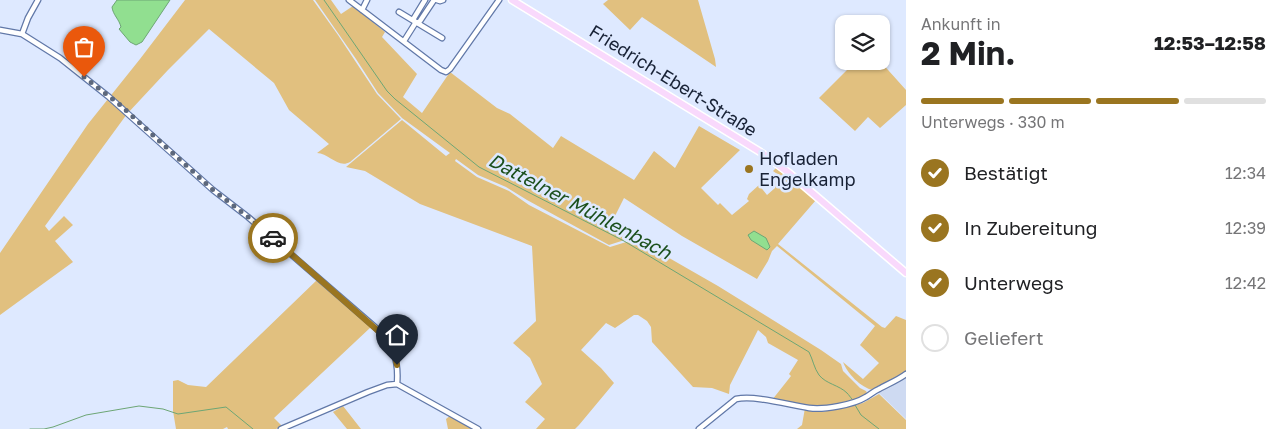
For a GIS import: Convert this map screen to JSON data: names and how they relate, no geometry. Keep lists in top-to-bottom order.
{
  "streets": {
    "main road": ["Friedrich-Ebert-Straße"]
  },
  "water": ["Dattelner Mühlenbach"],
  "places": ["Hofladen Engelkamp"],
  "page": {
    "heading": ["2 Min.", "Ankunft in", "12:53–12:58"],
    "bar": "Unterwegs · 330 m",
    "list": [
      ["Bestätigt", "12:34"],
      ["In Zubereitung", "12:39"],
      ["Unterwegs", "12:42"],
      "Geliefert"
    ]
  }
}
